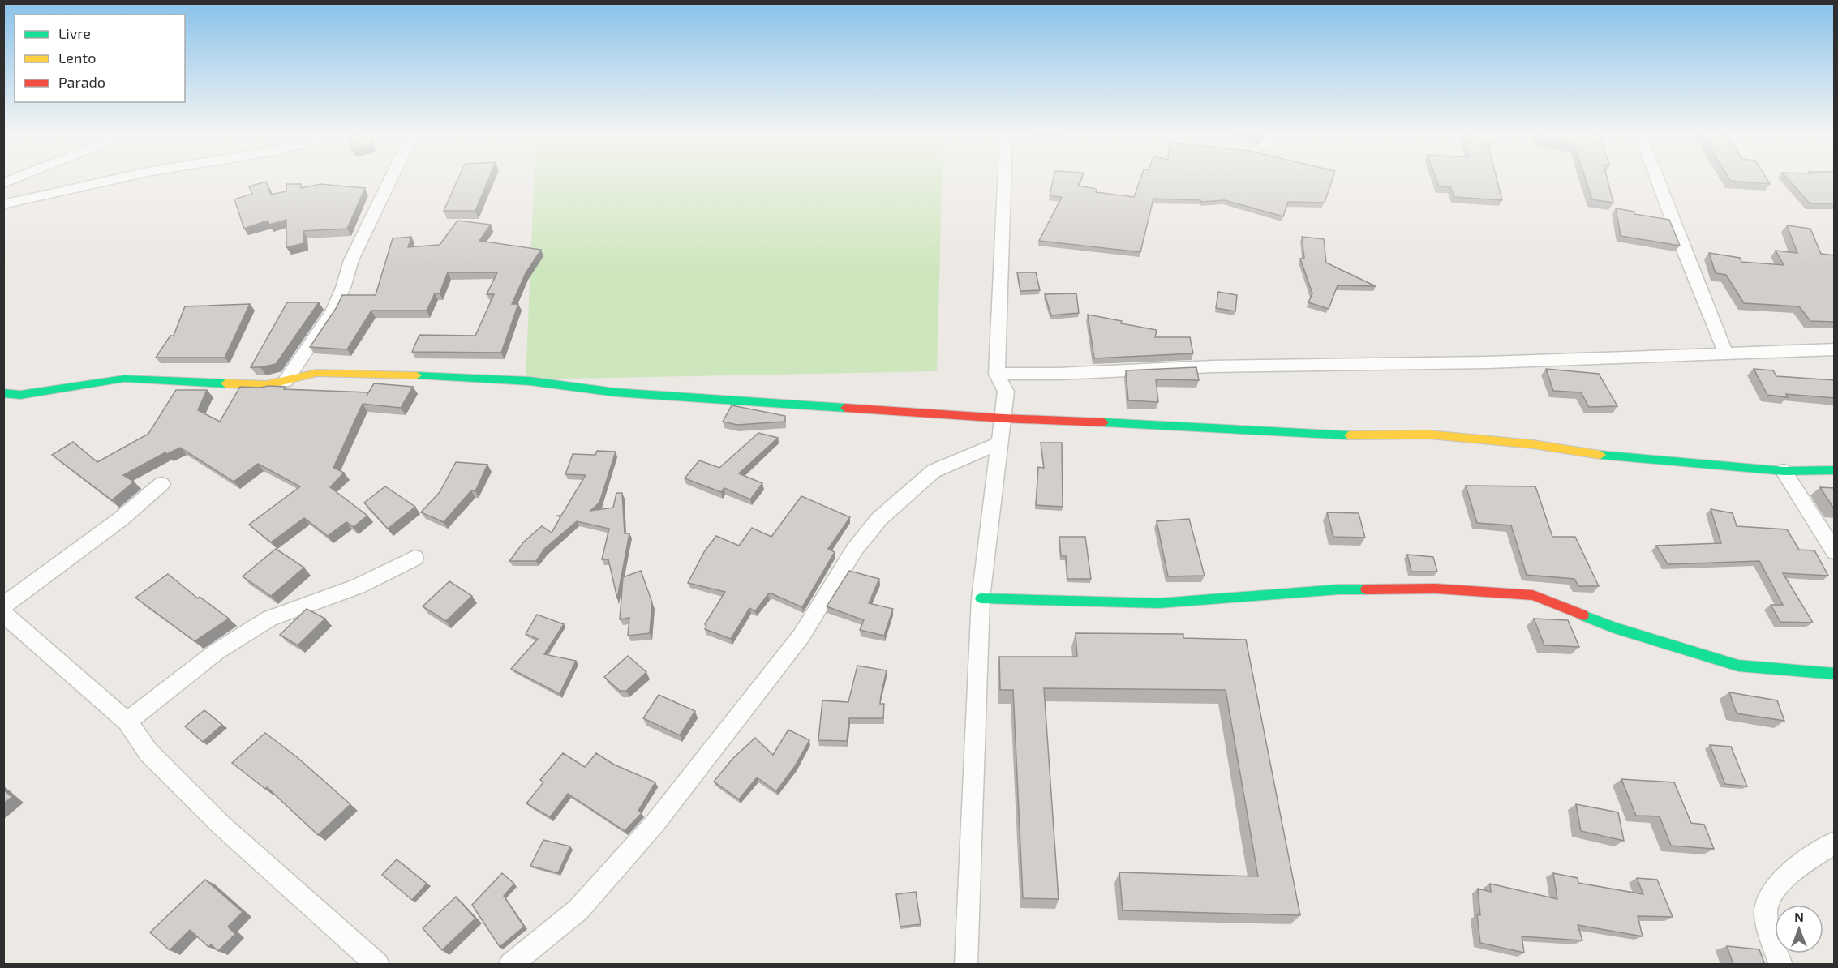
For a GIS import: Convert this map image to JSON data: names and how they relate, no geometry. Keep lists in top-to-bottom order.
{
  "legend": ["Livre", "Lento", "Parado"],
  "north": "top"
}
